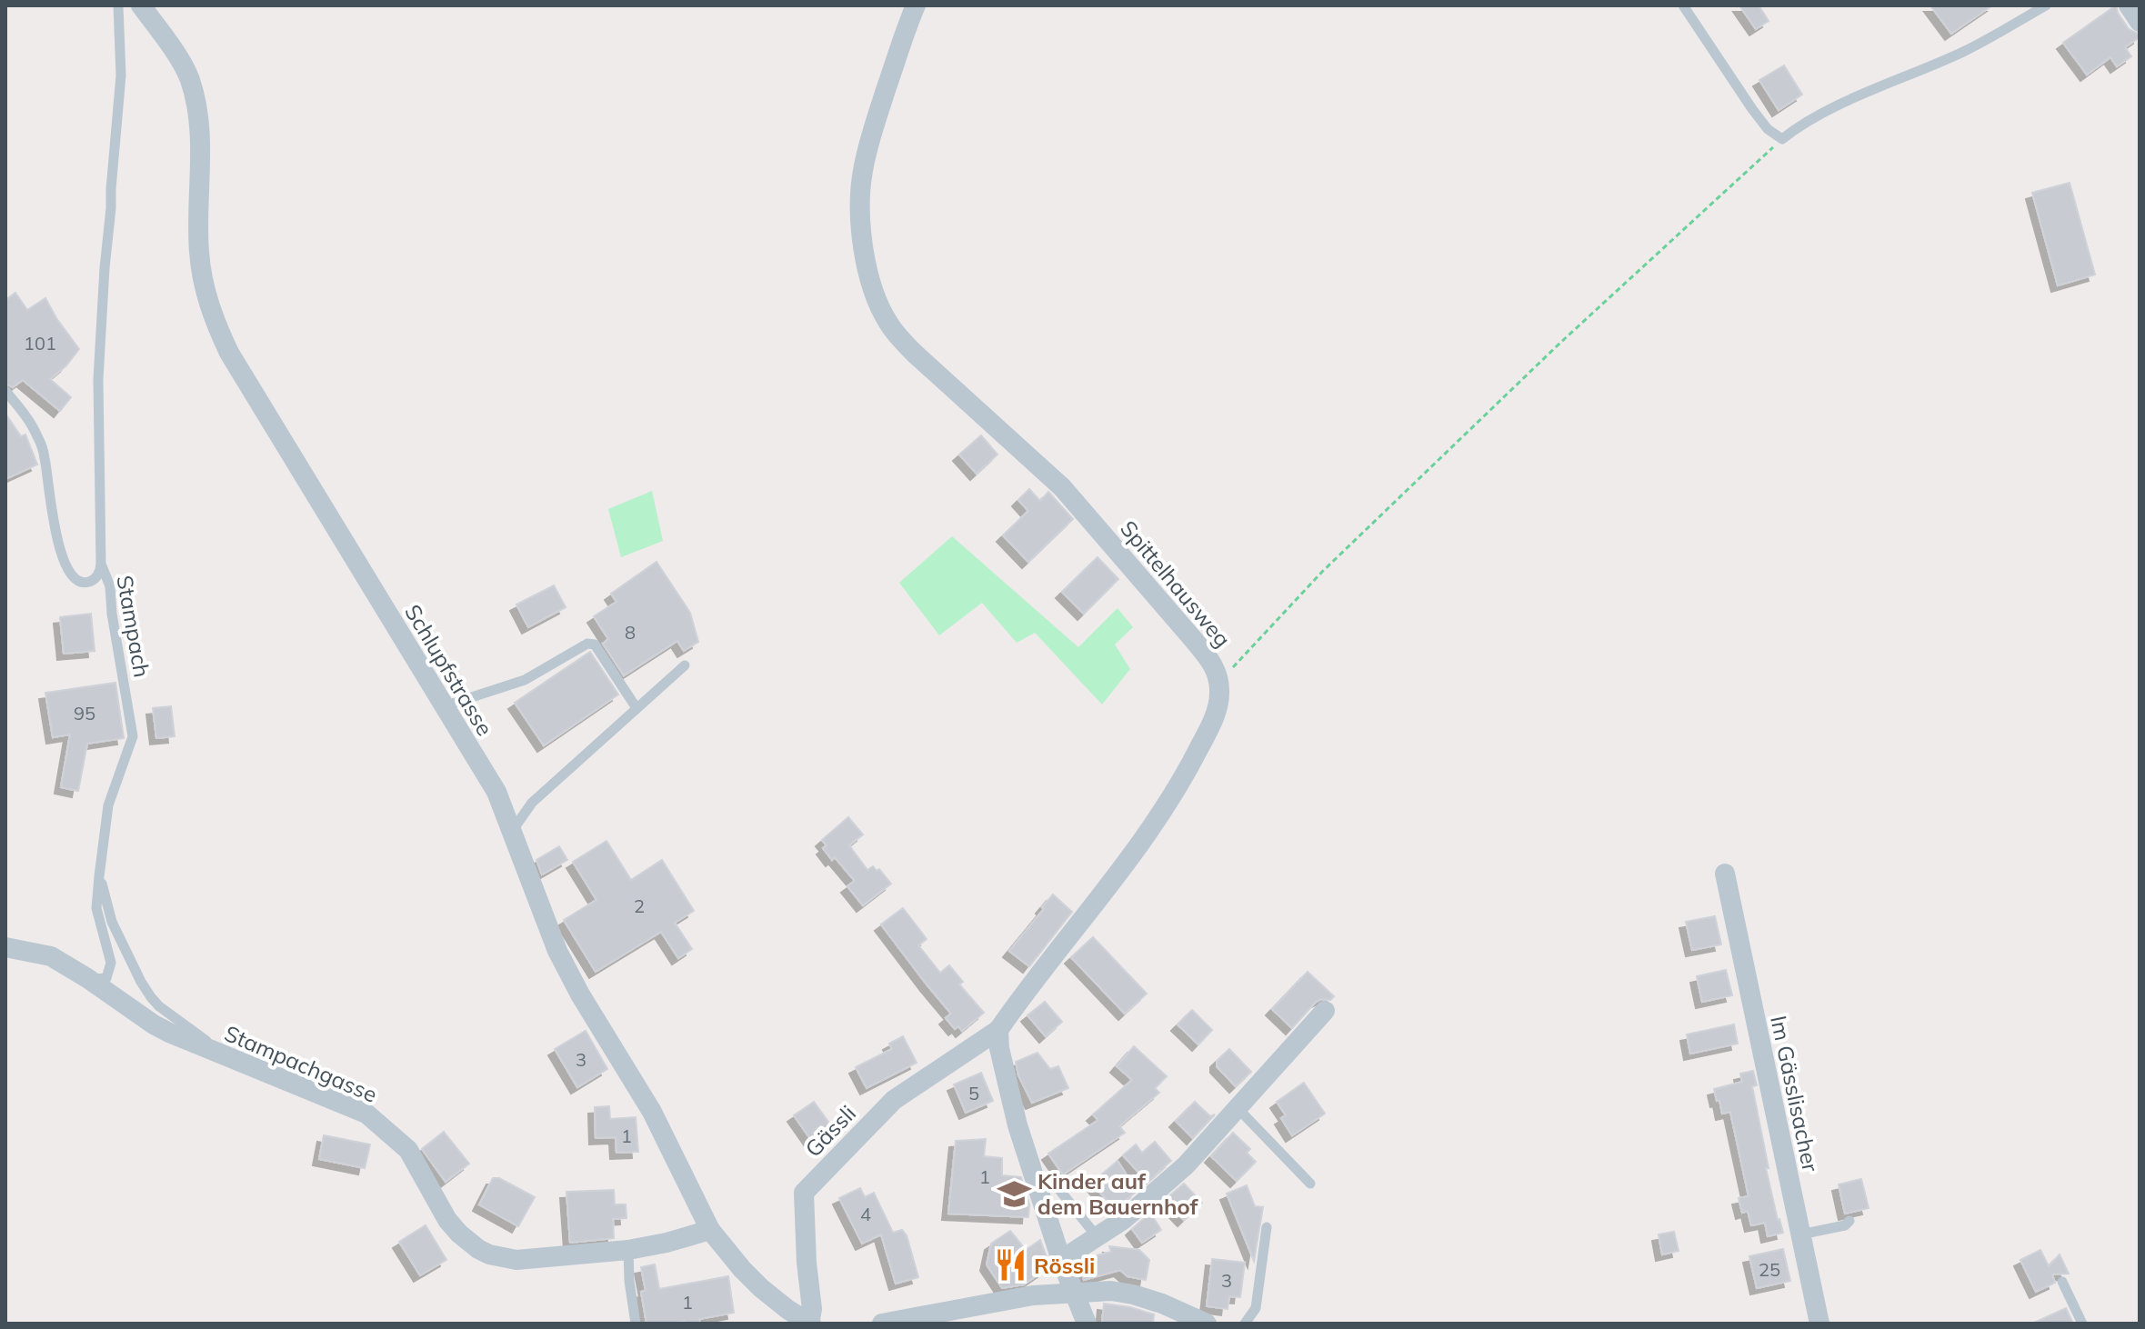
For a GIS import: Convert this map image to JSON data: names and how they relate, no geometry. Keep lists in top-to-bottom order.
{
  "streets": {
    "street": [
      "Spittelhausweg",
      "Schlupfstrasse",
      "Stampachgasse",
      "Im Gässlisacher",
      "Gässli"
    ],
    "lane": ["Stampach"]
  },
  "crossings": [
    ["Spittelhausweg", "Gässli"],
    ["Stampach", "Stampachgasse"],
    ["Schlupfstrasse", "Stampachgasse"],
    ["Schlupfstrasse", "Gässli"]
  ],
  "places": {
    "school or university": ["Kinder auf dem Bauernhof"],
    "restaurant": ["Rössli"]
  },
  "house_numbers": [
    "101",
    "8",
    "95",
    "2",
    "3",
    "5",
    "1",
    "1",
    "4",
    "25",
    "3",
    "1"
  ]
}
